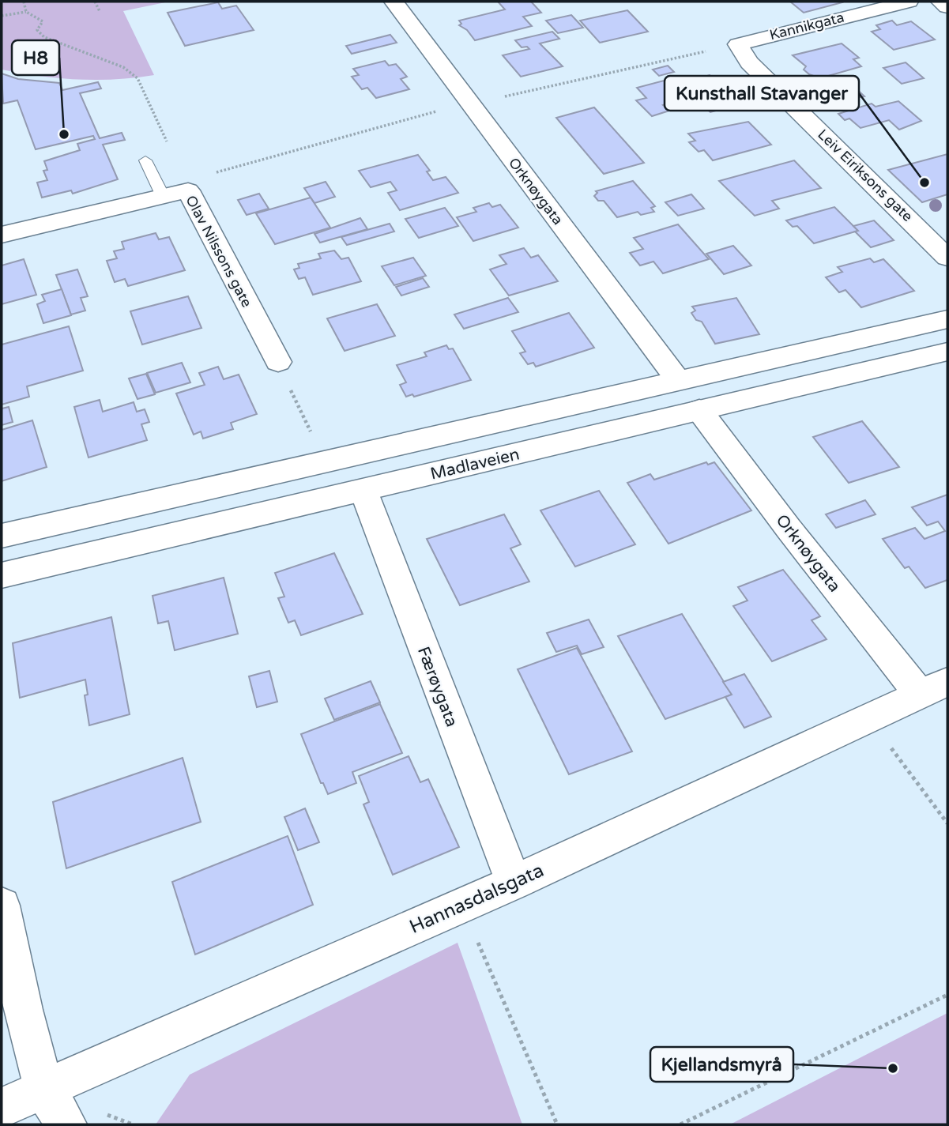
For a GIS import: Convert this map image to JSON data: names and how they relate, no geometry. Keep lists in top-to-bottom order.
{
  "streets": {
    "street": [
      "Kannikgata",
      "Leiv Eiriksons gate",
      "Orknøygata",
      "Olav Nilssons gate",
      "Madlaveien",
      "Færøygata",
      "Hannasdalsgata"
    ]
  },
  "crossings": [
    ["Kannikgata", "Leiv Eiriksons gate"],
    ["Orknøygata", "Madlaveien"],
    ["Orknøygata", "Hannasdalsgata"],
    ["Madlaveien", "Færøygata"],
    ["Færøygata", "Hannasdalsgata"]
  ],
  "places": ["H8", "Kunsthall Stavanger", "Kjellandsmyrå"]
}
